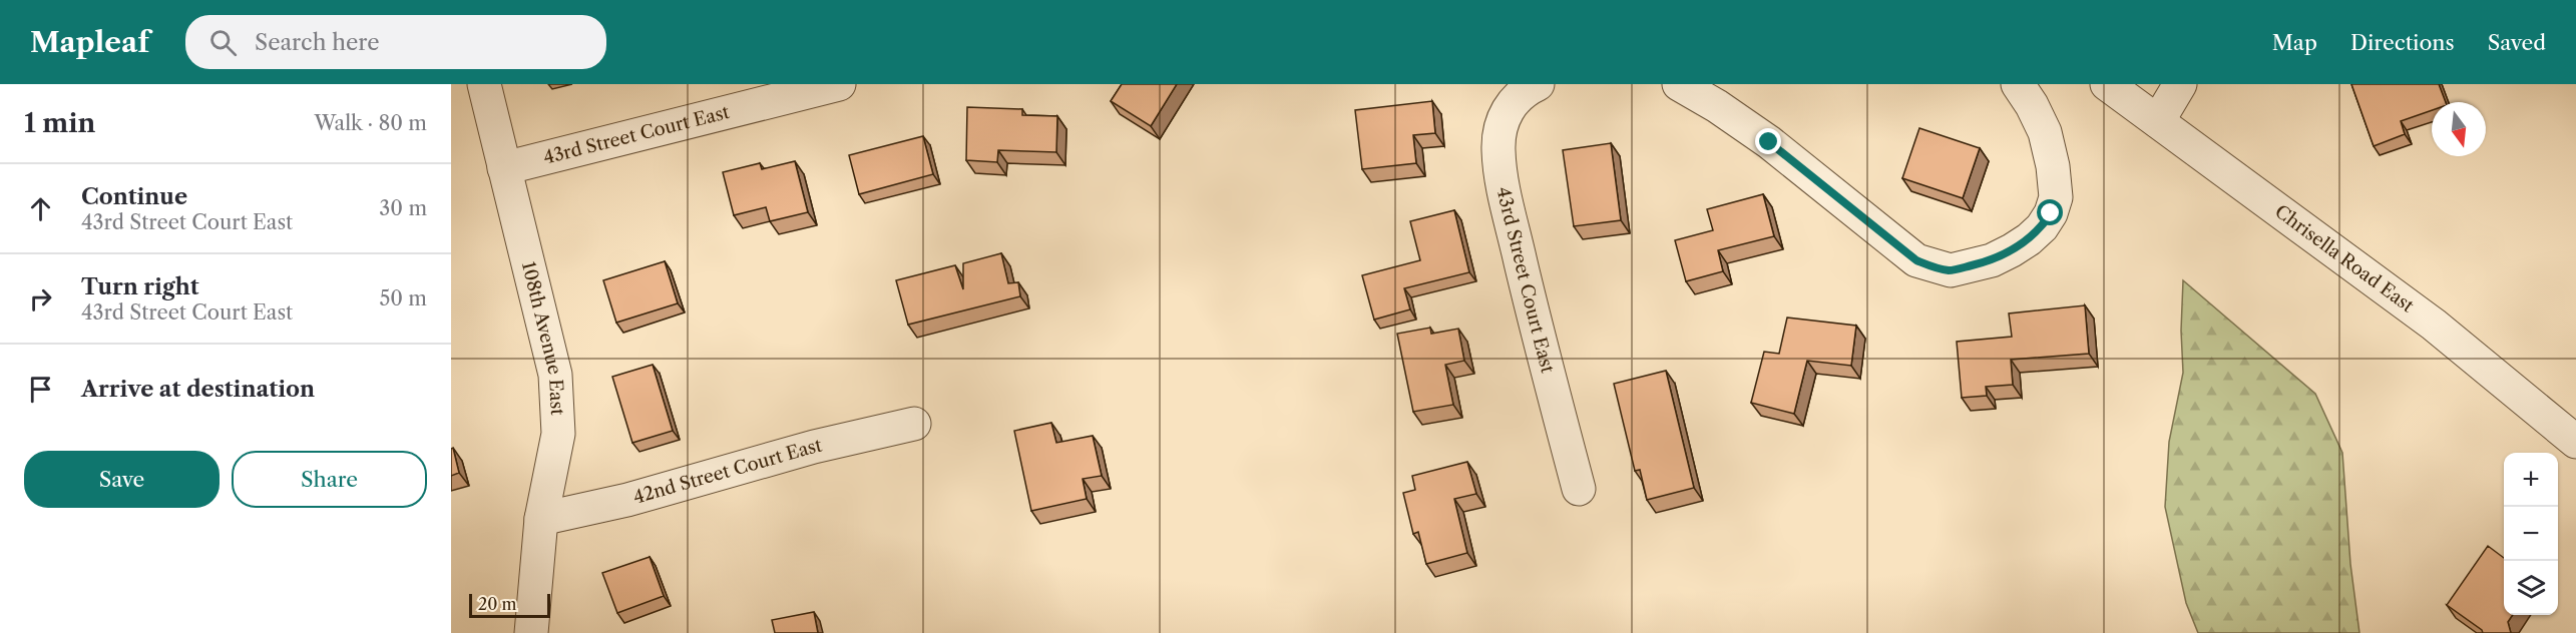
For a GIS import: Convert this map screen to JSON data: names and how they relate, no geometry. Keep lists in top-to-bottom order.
{
  "streets": {
    "street": [
      "43rd Street Court East",
      "Chrisella Road East",
      "108th Avenue East",
      "42nd Street Court East"
    ]
  },
  "crossings": [
    ["43rd Street Court East", "108th Avenue East"],
    ["108th Avenue East", "42nd Street Court East"]
  ],
  "scale_bar": "20 m",
  "north": "bottom",
  "page": {
    "header": "Mapleaf",
    "search": "Search here",
    "nav": ["Map", "Directions", "Saved"],
    "heading": ["1 min", "Walk · 80 m"],
    "list": [
      ["Continue", "43rd Street Court East", "30 m"],
      ["Turn right", "43rd Street Court East", "50 m"],
      "Arrive at destination"
    ],
    "buttons": ["Save", "Share"],
    "map_buttons": ["+", "−"],
    "scale": "20 m"
  }
}
